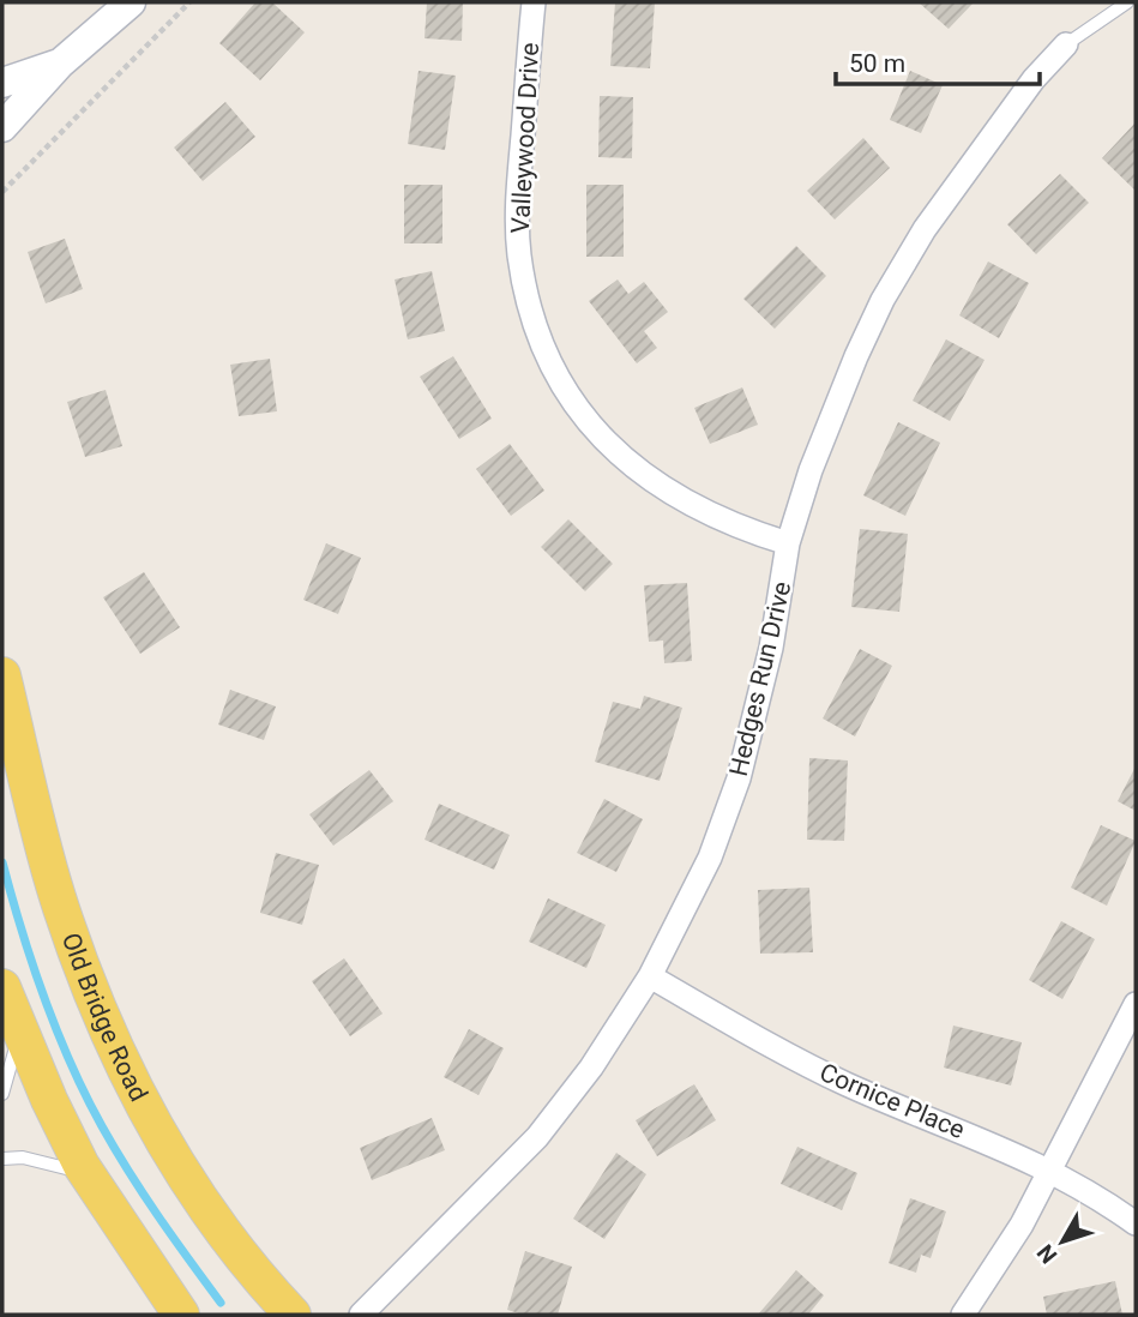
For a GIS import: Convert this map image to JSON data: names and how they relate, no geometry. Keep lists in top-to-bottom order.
{
  "streets": {
    "main road": ["Old Bridge Road"],
    "street": ["Valleywood Drive", "Hedges Run Drive", "Cornice Place"]
  },
  "crossings": [
    ["Valleywood Drive", "Hedges Run Drive"],
    ["Hedges Run Drive", "Cornice Place"]
  ],
  "scale_bar": "50 m",
  "north": "bottom left"
}
